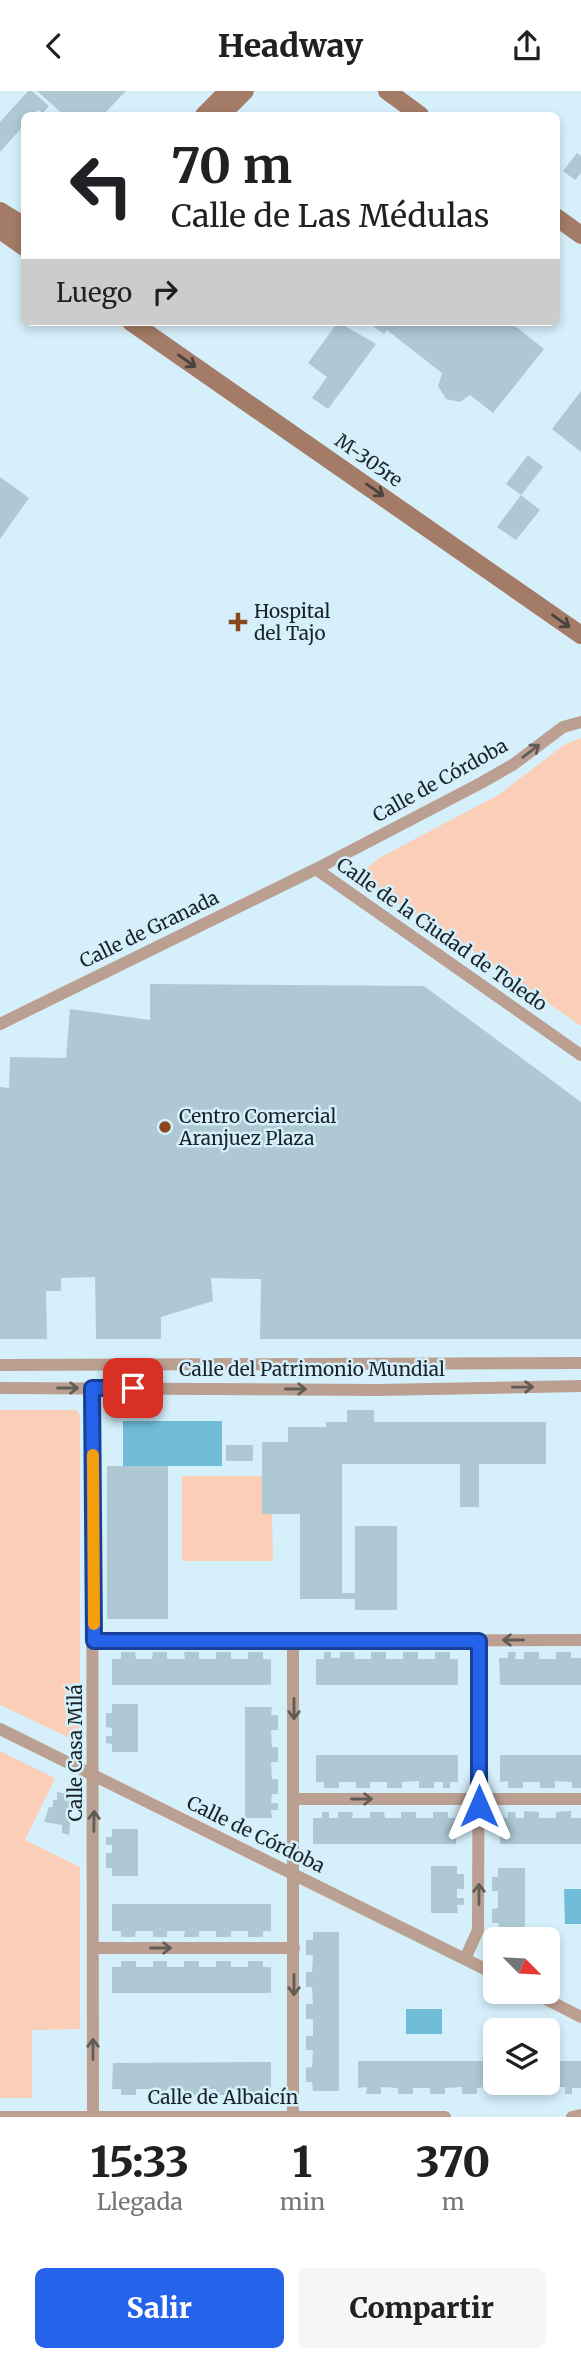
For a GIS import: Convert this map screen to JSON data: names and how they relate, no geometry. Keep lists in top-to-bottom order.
{
  "streets": {
    "main road": ["M-305re"],
    "street": [
      "Calle de Córdoba",
      "Calle de Granada",
      "Calle de la Ciudad de Toledo",
      "Calle del Patrimonio Mundial",
      "Calle Casa Milá",
      "Calle de Albaicín"
    ]
  },
  "crossings": [
    ["Calle de Córdoba", "Calle de Granada"],
    ["Calle de Córdoba", "Calle de la Ciudad de Toledo"],
    ["Calle de Córdoba", "Calle Casa Milá"],
    ["Calle de Granada", "Calle de la Ciudad de Toledo"],
    ["Calle del Patrimonio Mundial", "Calle Casa Milá"],
    ["Calle Casa Milá", "Calle de Albaicín"]
  ],
  "one_way": ["M-305re", "Calle de Córdoba", "Calle Casa Milá"],
  "places": {
    "health": ["Hospital del Tajo"],
    "other": ["Centro Comercial Aranjuez Plaza"]
  },
  "north": "bottom right",
  "page": {
    "header": "Headway",
    "turn": ["70 m", "Calle de Las Médulas"],
    "then": "Luego",
    "eta": [
      "15:33",
      "Llegada",
      "1",
      "min",
      "370",
      "m"
    ],
    "buttons": ["Salir", "Compartir"]
  }
}
